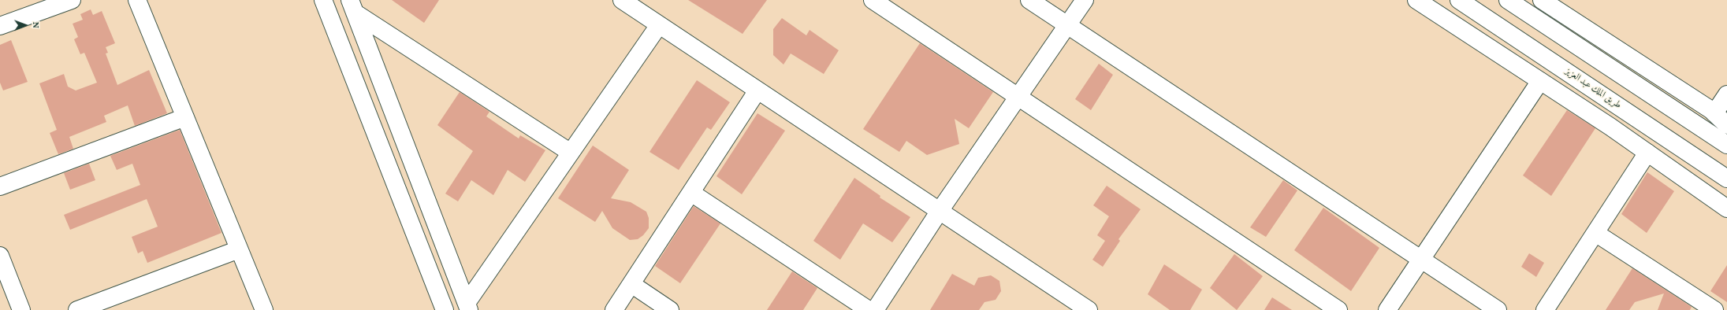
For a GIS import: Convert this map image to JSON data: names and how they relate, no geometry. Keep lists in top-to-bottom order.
{
  "streets": {
    "street": ["طريق الملك عبد العزيز"]
  },
  "north": "right"
}
